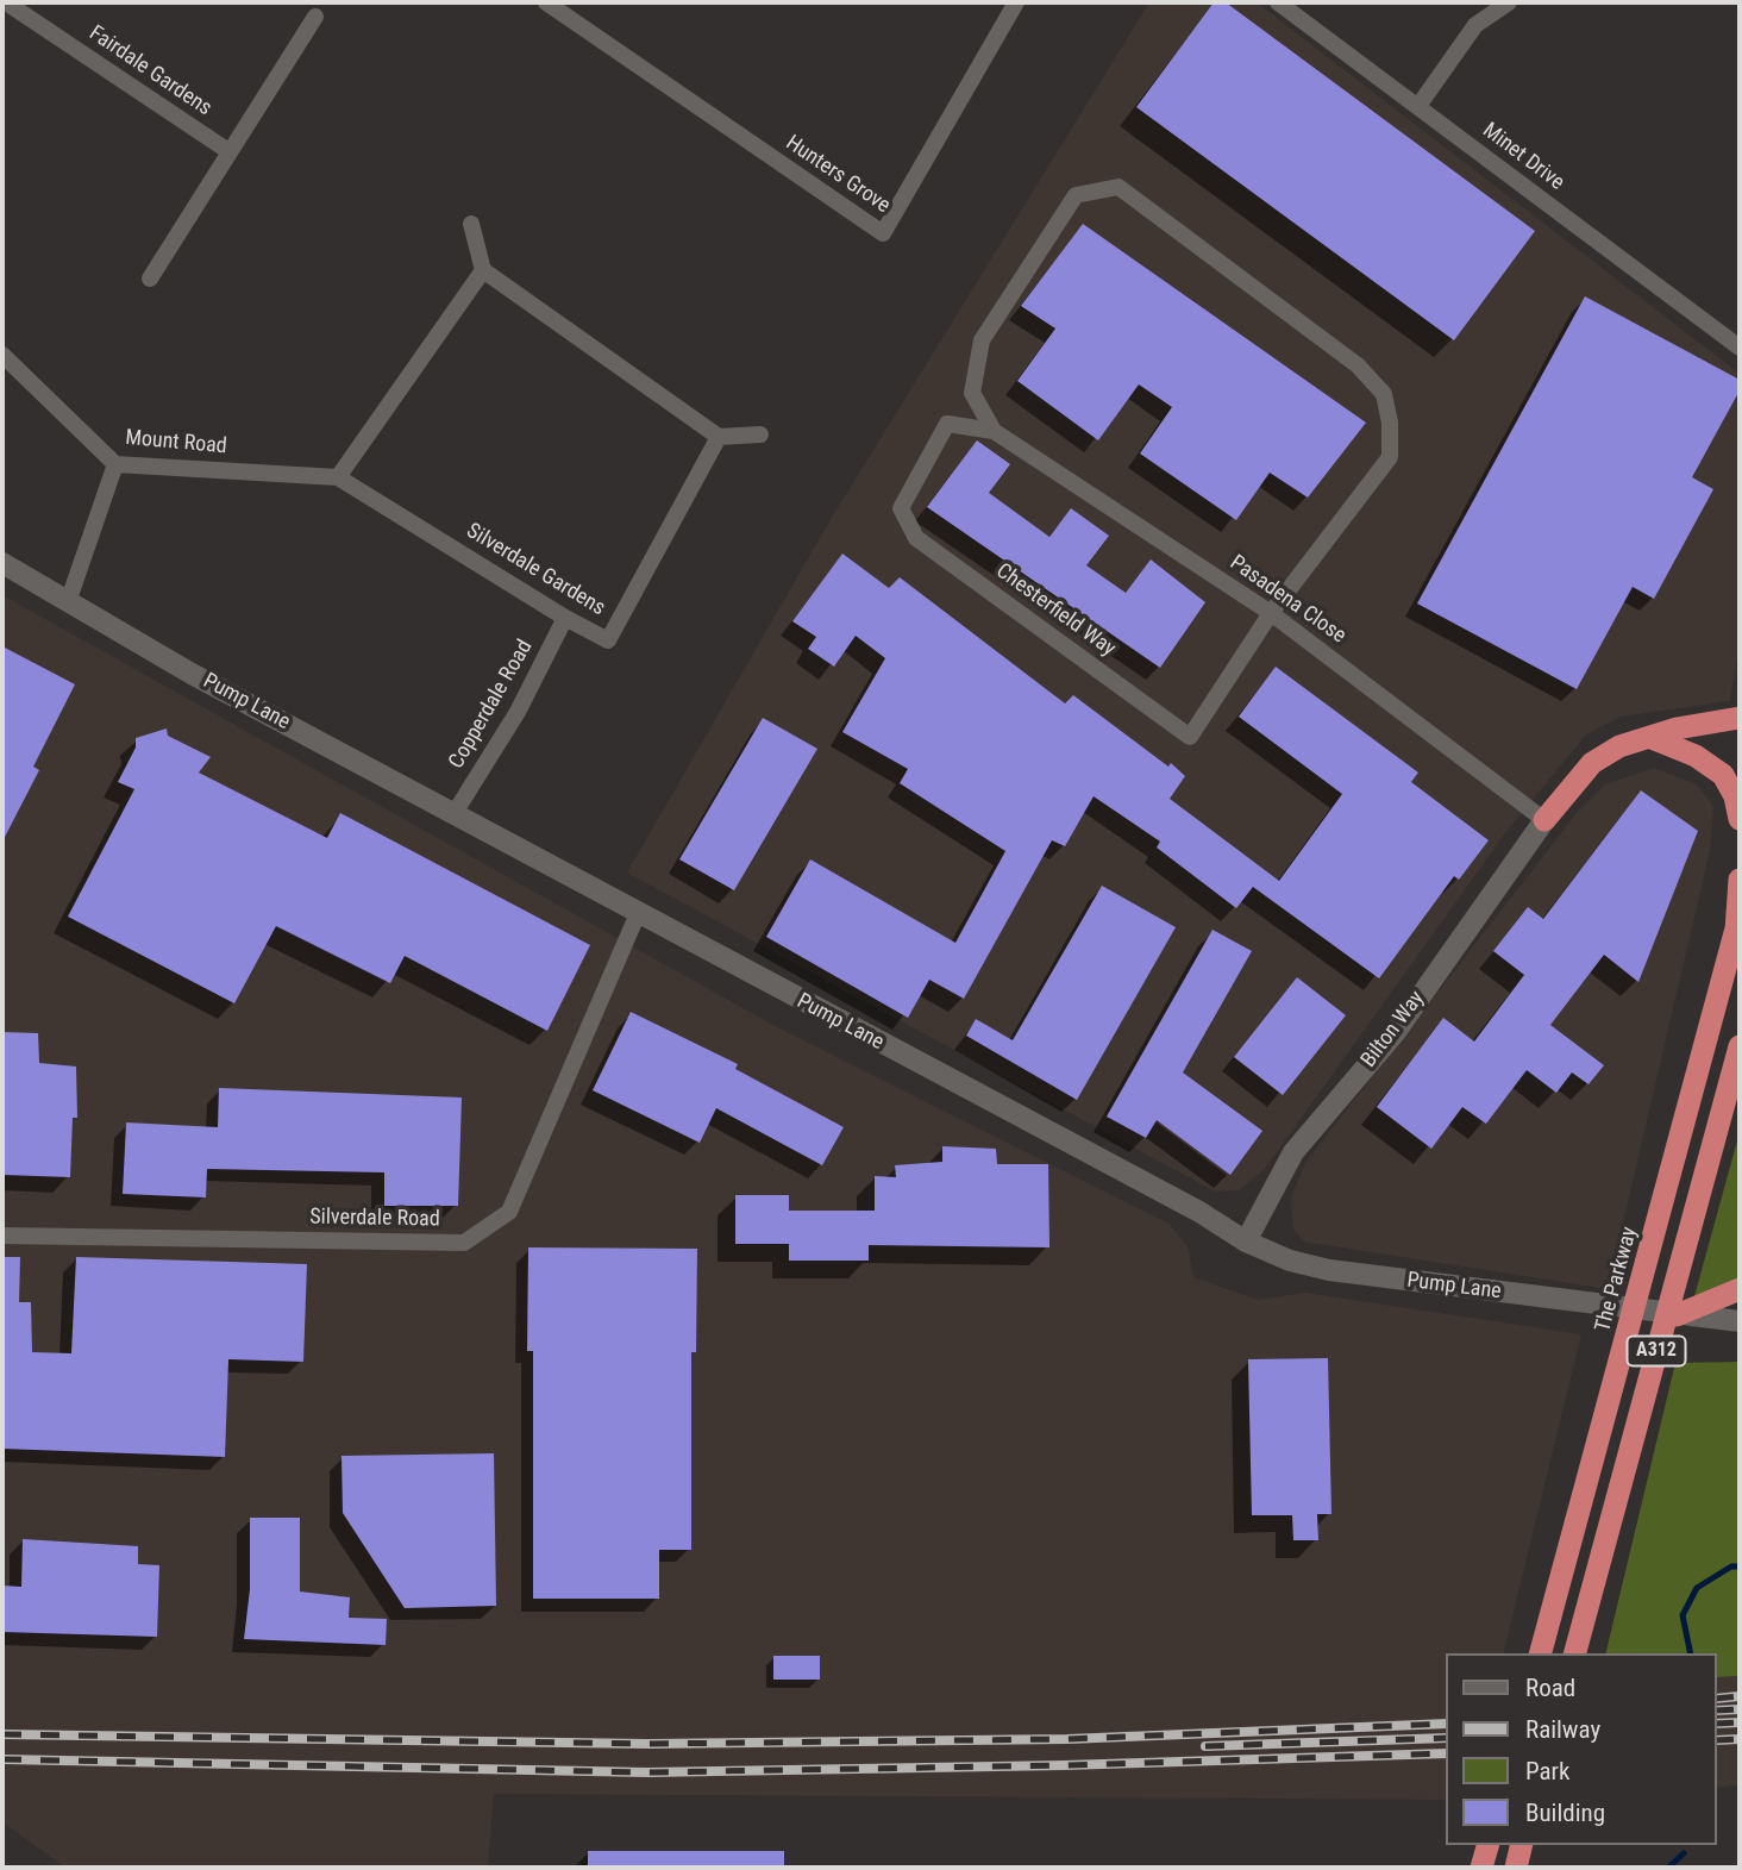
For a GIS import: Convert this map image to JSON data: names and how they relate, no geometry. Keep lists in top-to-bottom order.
{
  "streets": {
    "highway": ["The Parkway", "A312"],
    "street": [
      "Fairdale Gardens",
      "Minet Drive",
      "Hunters Grove",
      "Mount Road",
      "Silverdale Gardens",
      "Pasadena Close",
      "Chesterfield Way",
      "Pump Lane",
      "Copperdale Road",
      "Bilton Way",
      "Silverdale Road"
    ]
  },
  "crossings": [
    ["Mount Road", "Silverdale Gardens"],
    ["Silverdale Gardens", "Copperdale Road"],
    ["Pasadena Close", "Chesterfield Way"],
    ["Pasadena Close", "Bilton Way"],
    ["Pump Lane", "Copperdale Road"],
    ["Pump Lane", "Bilton Way"],
    ["Pump Lane", "Silverdale Road"]
  ],
  "legend": [
    "Road",
    "Railway",
    "Park",
    "Building"
  ]
}
